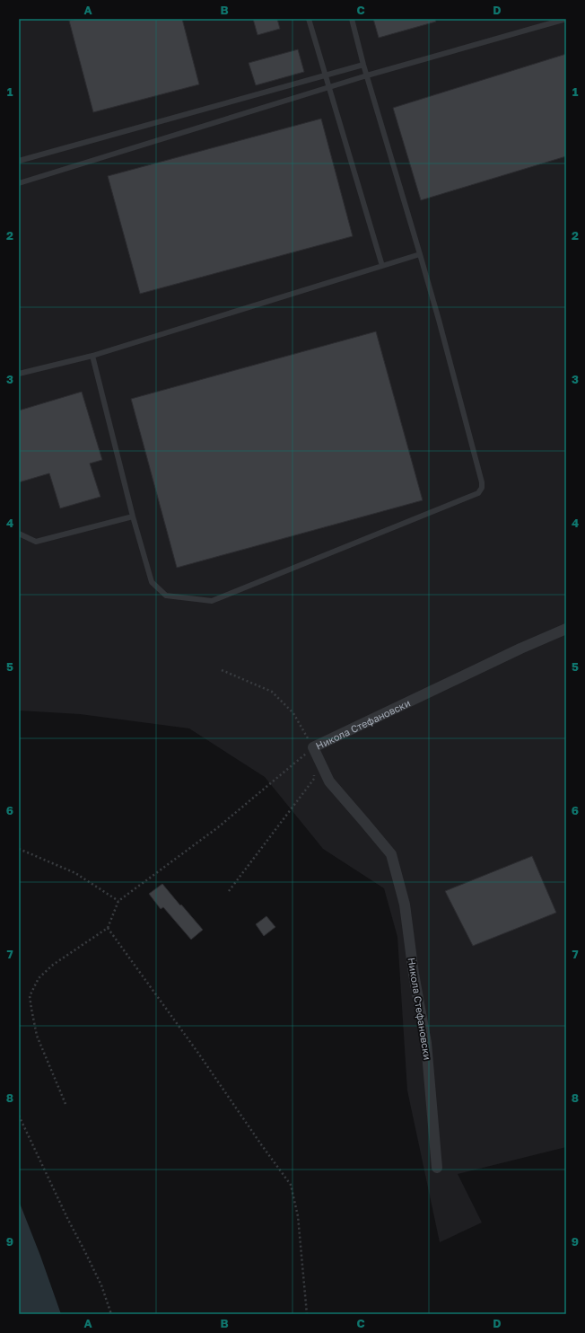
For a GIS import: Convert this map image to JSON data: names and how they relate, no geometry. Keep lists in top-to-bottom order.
{
  "streets": {
    "street": ["Никола Стефановски"]
  },
  "grid": {
    "columns": [
      "A",
      "B",
      "C",
      "D"
    ],
    "rows": [
      "1",
      "2",
      "3",
      "4",
      "5",
      "6",
      "7",
      "8",
      "9"
    ]
  }
}
